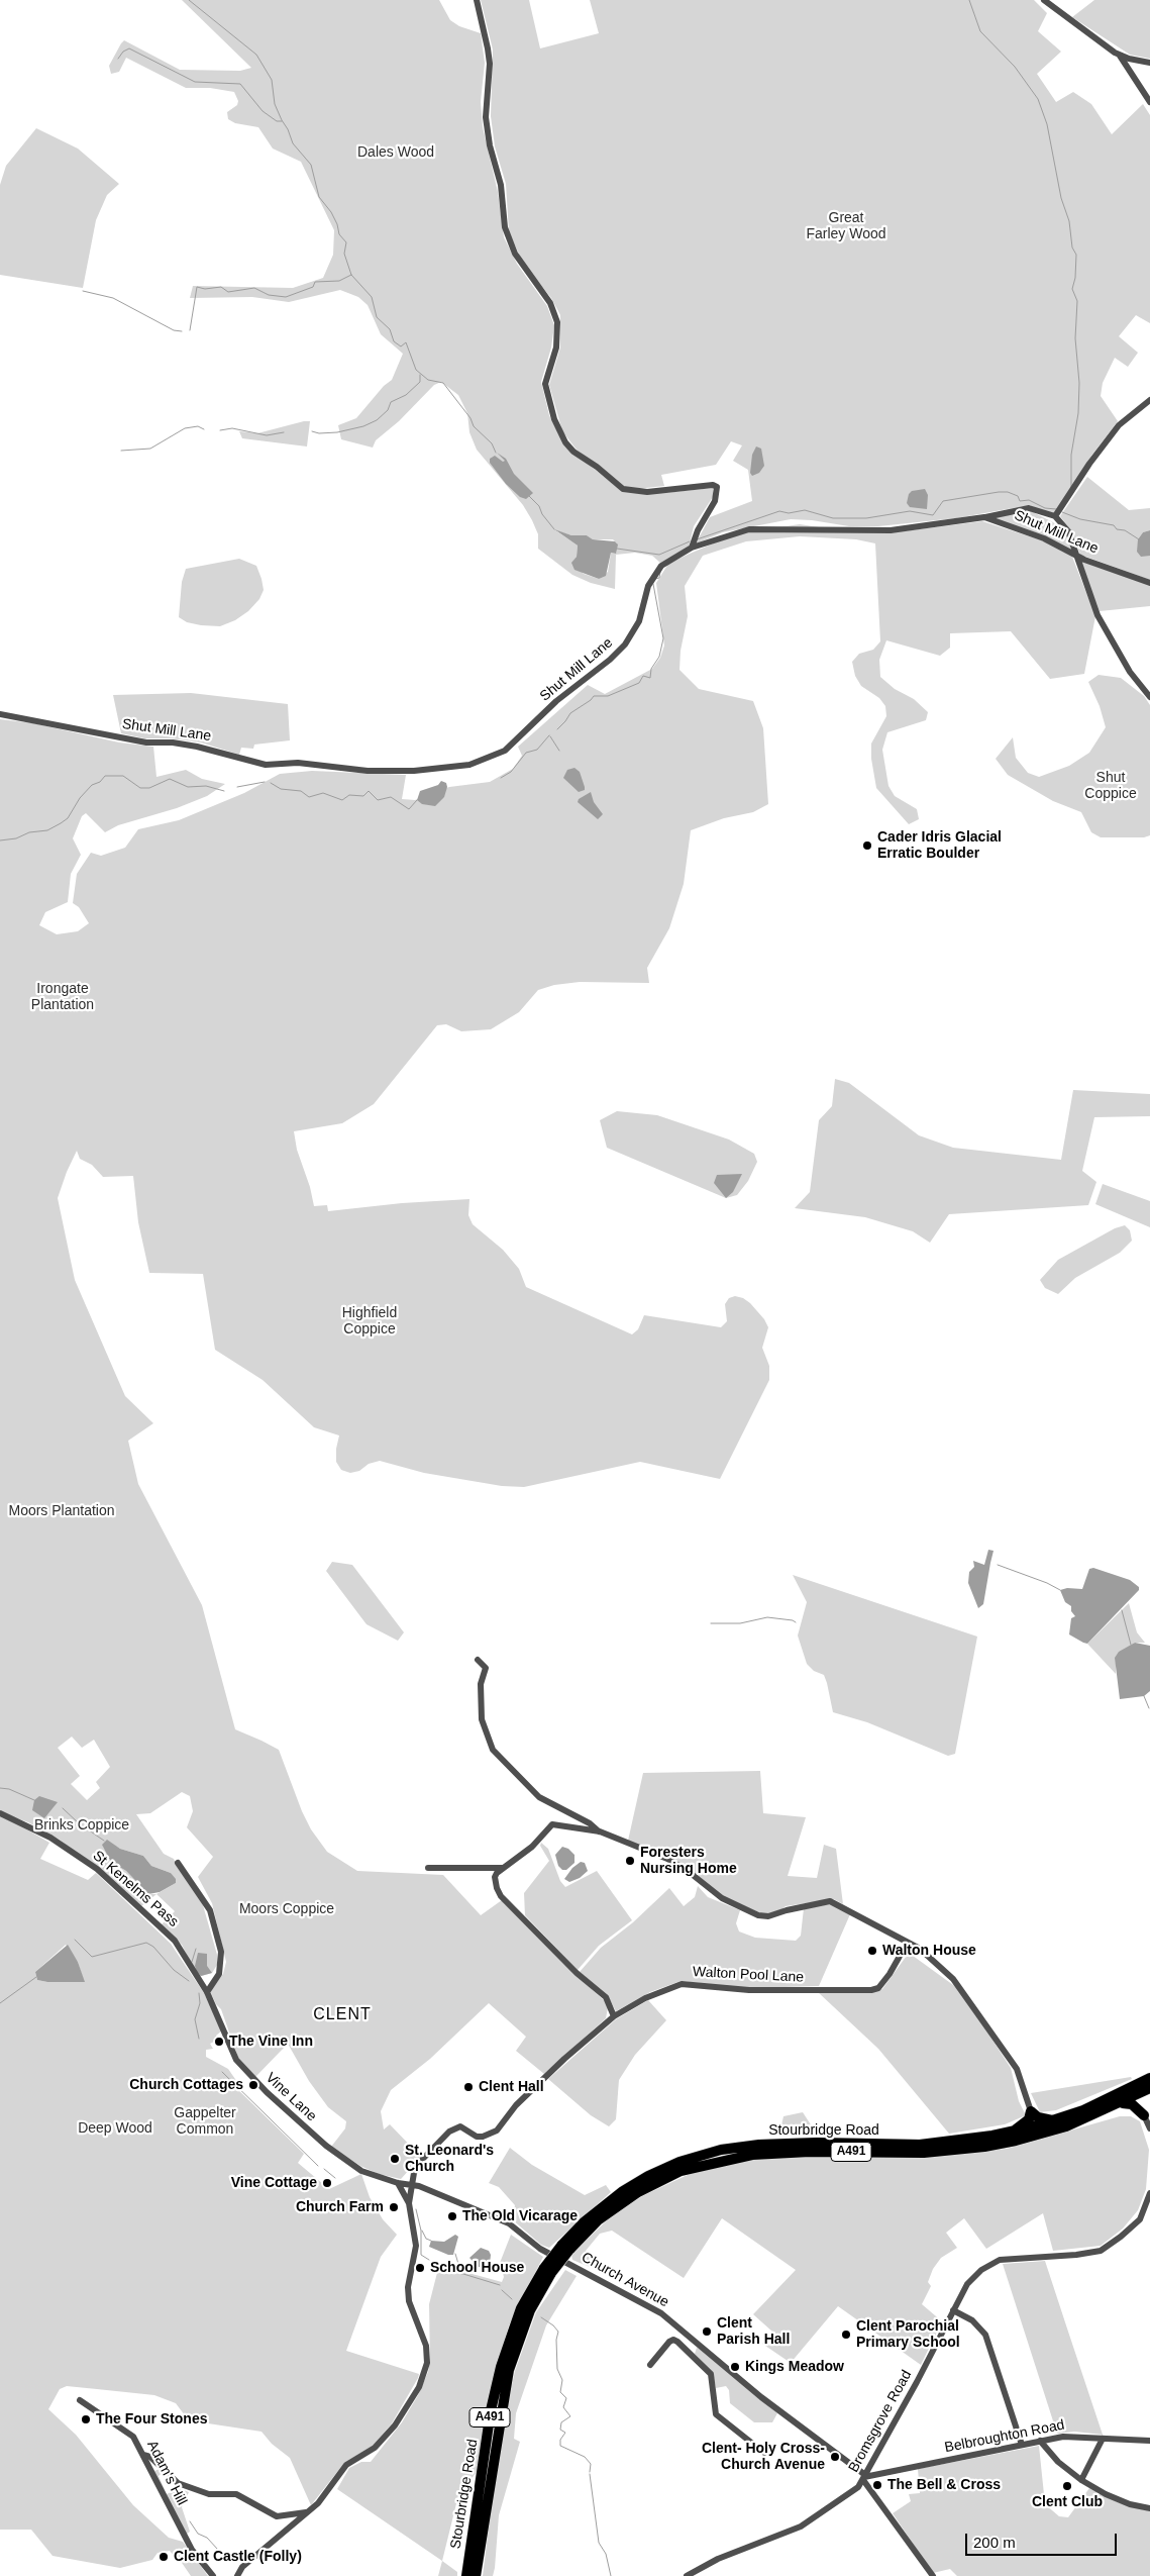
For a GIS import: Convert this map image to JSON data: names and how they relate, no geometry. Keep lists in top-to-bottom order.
{
  "streets": {
    "highway": ["Stourbridge Road", "A491"],
    "street": [
      "Shut Mill Lane",
      "St Kenelms Pass",
      "Walton Pool Lane",
      "Vine Lane",
      "Church Avenue",
      "Bromsgrove Road",
      "Belbroughton Road",
      "Adam's Hill"
    ]
  },
  "crossings": [
    ["St Kenelms Pass", "Vine Lane"],
    ["Walton Pool Lane", "Church Avenue"],
    ["Vine Lane", "Church Avenue"],
    ["Church Avenue", "Bromsgrove Road"],
    ["Church Avenue", "Belbroughton Road"],
    ["Bromsgrove Road", "Belbroughton Road"]
  ],
  "districts": ["CLENT"],
  "parks": [
    "Dales Wood",
    "Great Farley Wood",
    "Shut Coppice",
    "Irongate Plantation",
    "Highfield Coppice",
    "Moors Plantation",
    "Brinks Coppice",
    "Moors Coppice",
    "Gappelter Common",
    "Deep Wood"
  ],
  "places": [
    "Cader Idris Glacial Erratic Boulder",
    "Foresters Nursing Home",
    "Walton House",
    "The Vine Inn",
    "Church Cottages",
    "Clent Hall",
    "St. Leonard's Church",
    "Vine Cottage",
    "Church Farm",
    "The Old Vicarage",
    "School House",
    "Clent Parish Hall",
    "Clent Parochial Primary School",
    "Kings Meadow",
    "The Four Stones",
    "Clent- Holy Cross- Church Avenue",
    "The Bell & Cross",
    "Clent Club",
    "Clent Castle (Folly)"
  ],
  "scale_bar": "200 m"
}
